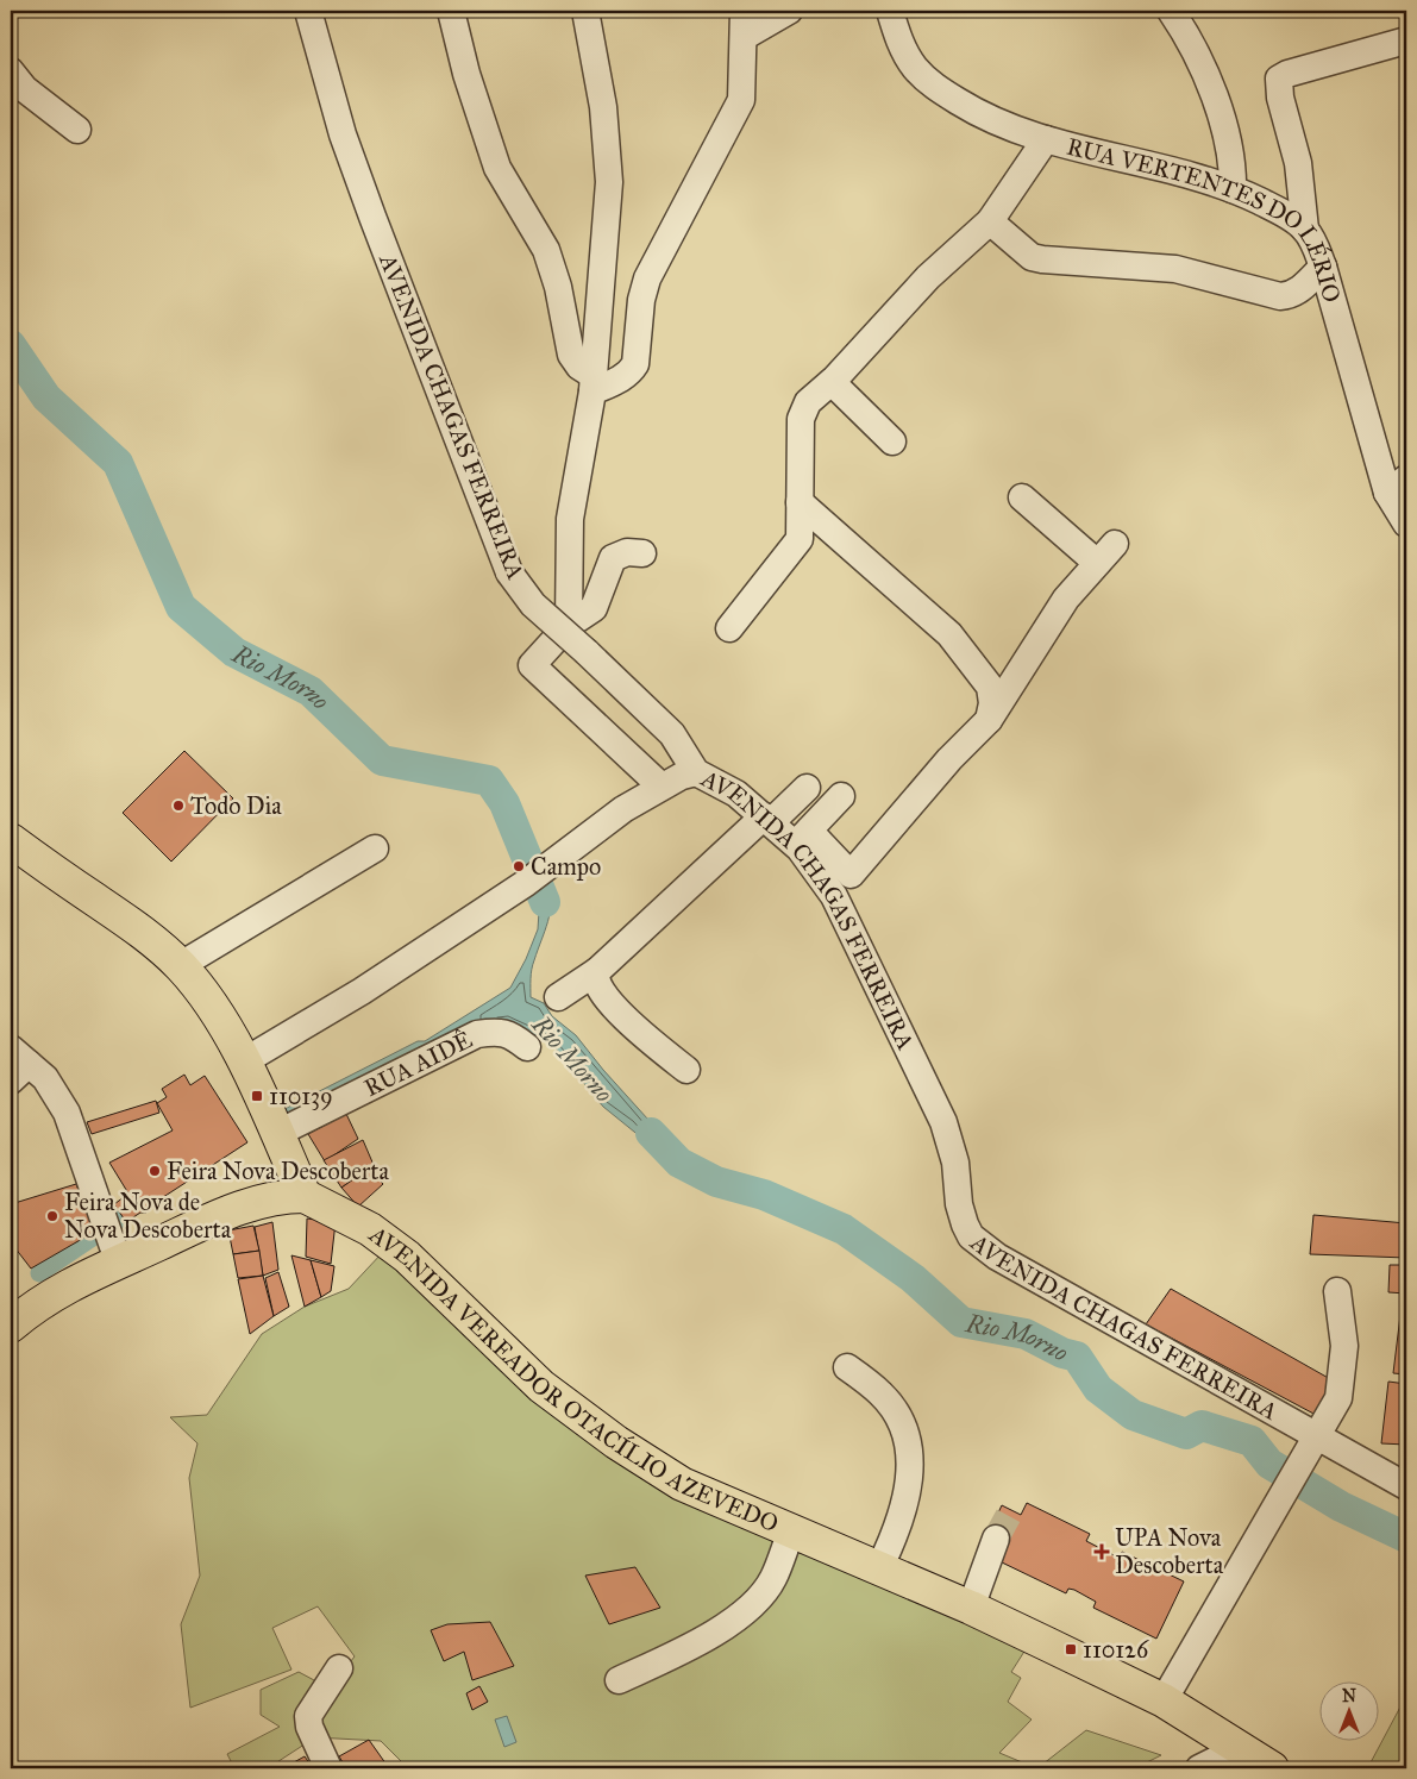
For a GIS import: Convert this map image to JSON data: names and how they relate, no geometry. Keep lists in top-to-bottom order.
{
  "streets": {
    "main road": ["AVENIDA VEREADOR OTACÍLIO AZEVEDO"],
    "street": ["RUA VERTENTES DO LÉRIO", "AVENIDA CHAGAS FERREIRA", "RUA AIDÊ"]
  },
  "water": ["Rio Morno"],
  "places": {
    "other": [
      "Todo Dia",
      "Campo",
      "Feira Nova Descoberta",
      "Feira Nova de Nova Descoberta"
    ],
    "transit": ["110139", "110126"],
    "health": ["UPA Nova Descoberta"]
  },
  "north": "top"
}
